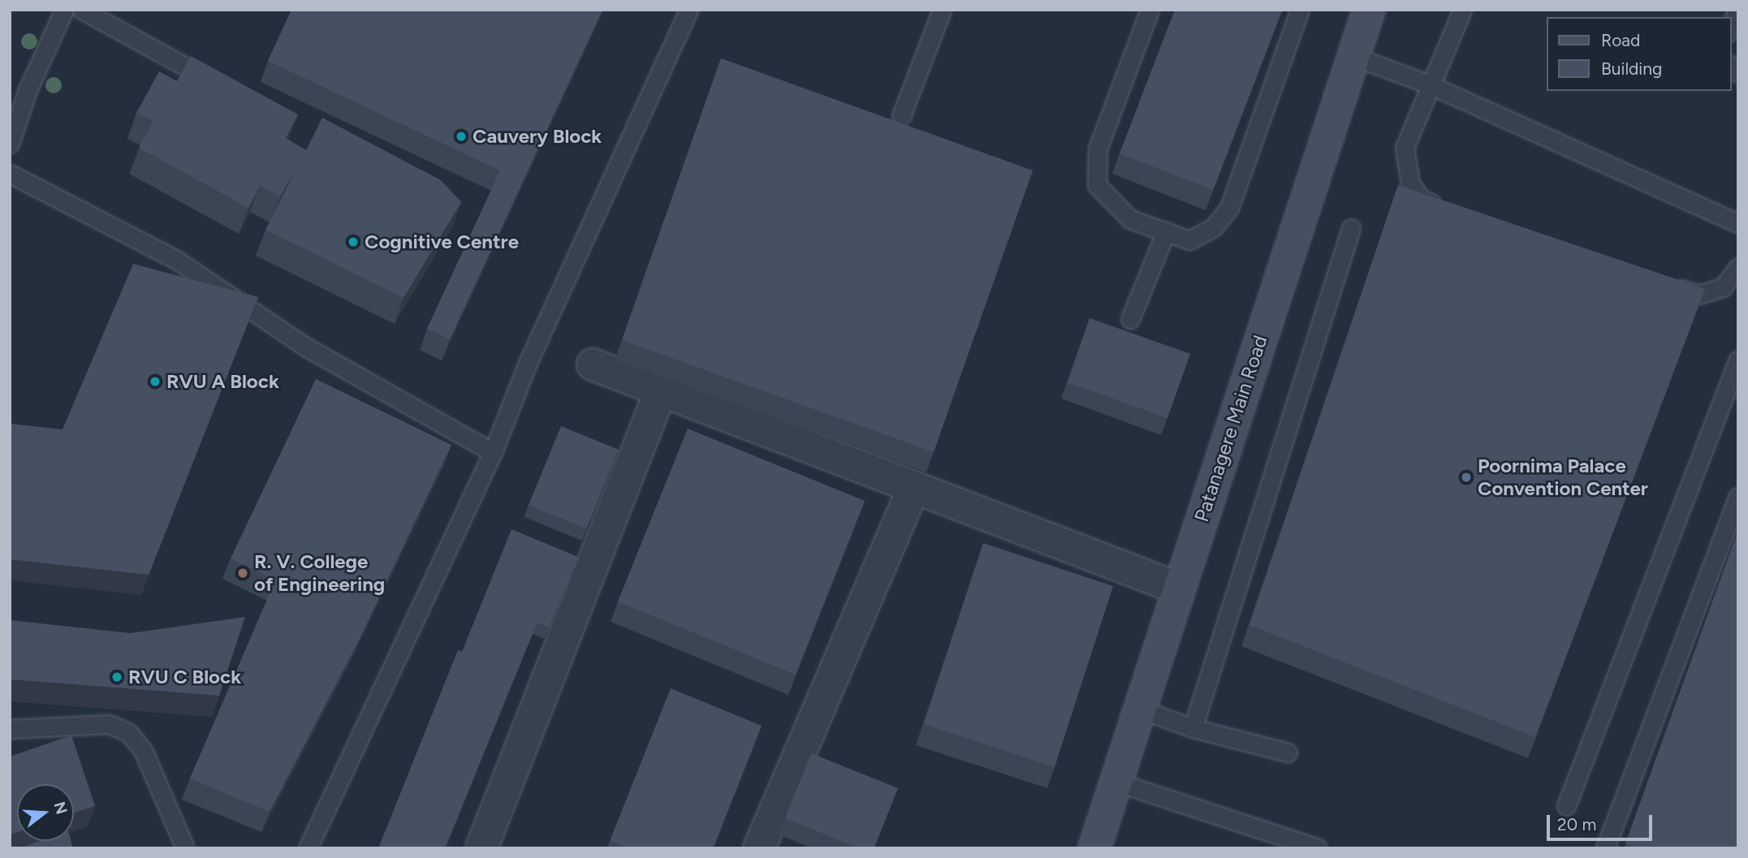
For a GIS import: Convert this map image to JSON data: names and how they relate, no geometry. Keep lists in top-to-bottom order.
{
  "streets": {
    "street": ["Patanagere Main Road"]
  },
  "places": [
    "Cauvery Block",
    "Cognitive Centre",
    "RVU A Block",
    "Poornima Palace Convention Center",
    "R. V. College of Engineering",
    "RVU C Block"
  ],
  "legend": ["Road", "Building"],
  "scale_bar": "20 m",
  "north": "right"
}
